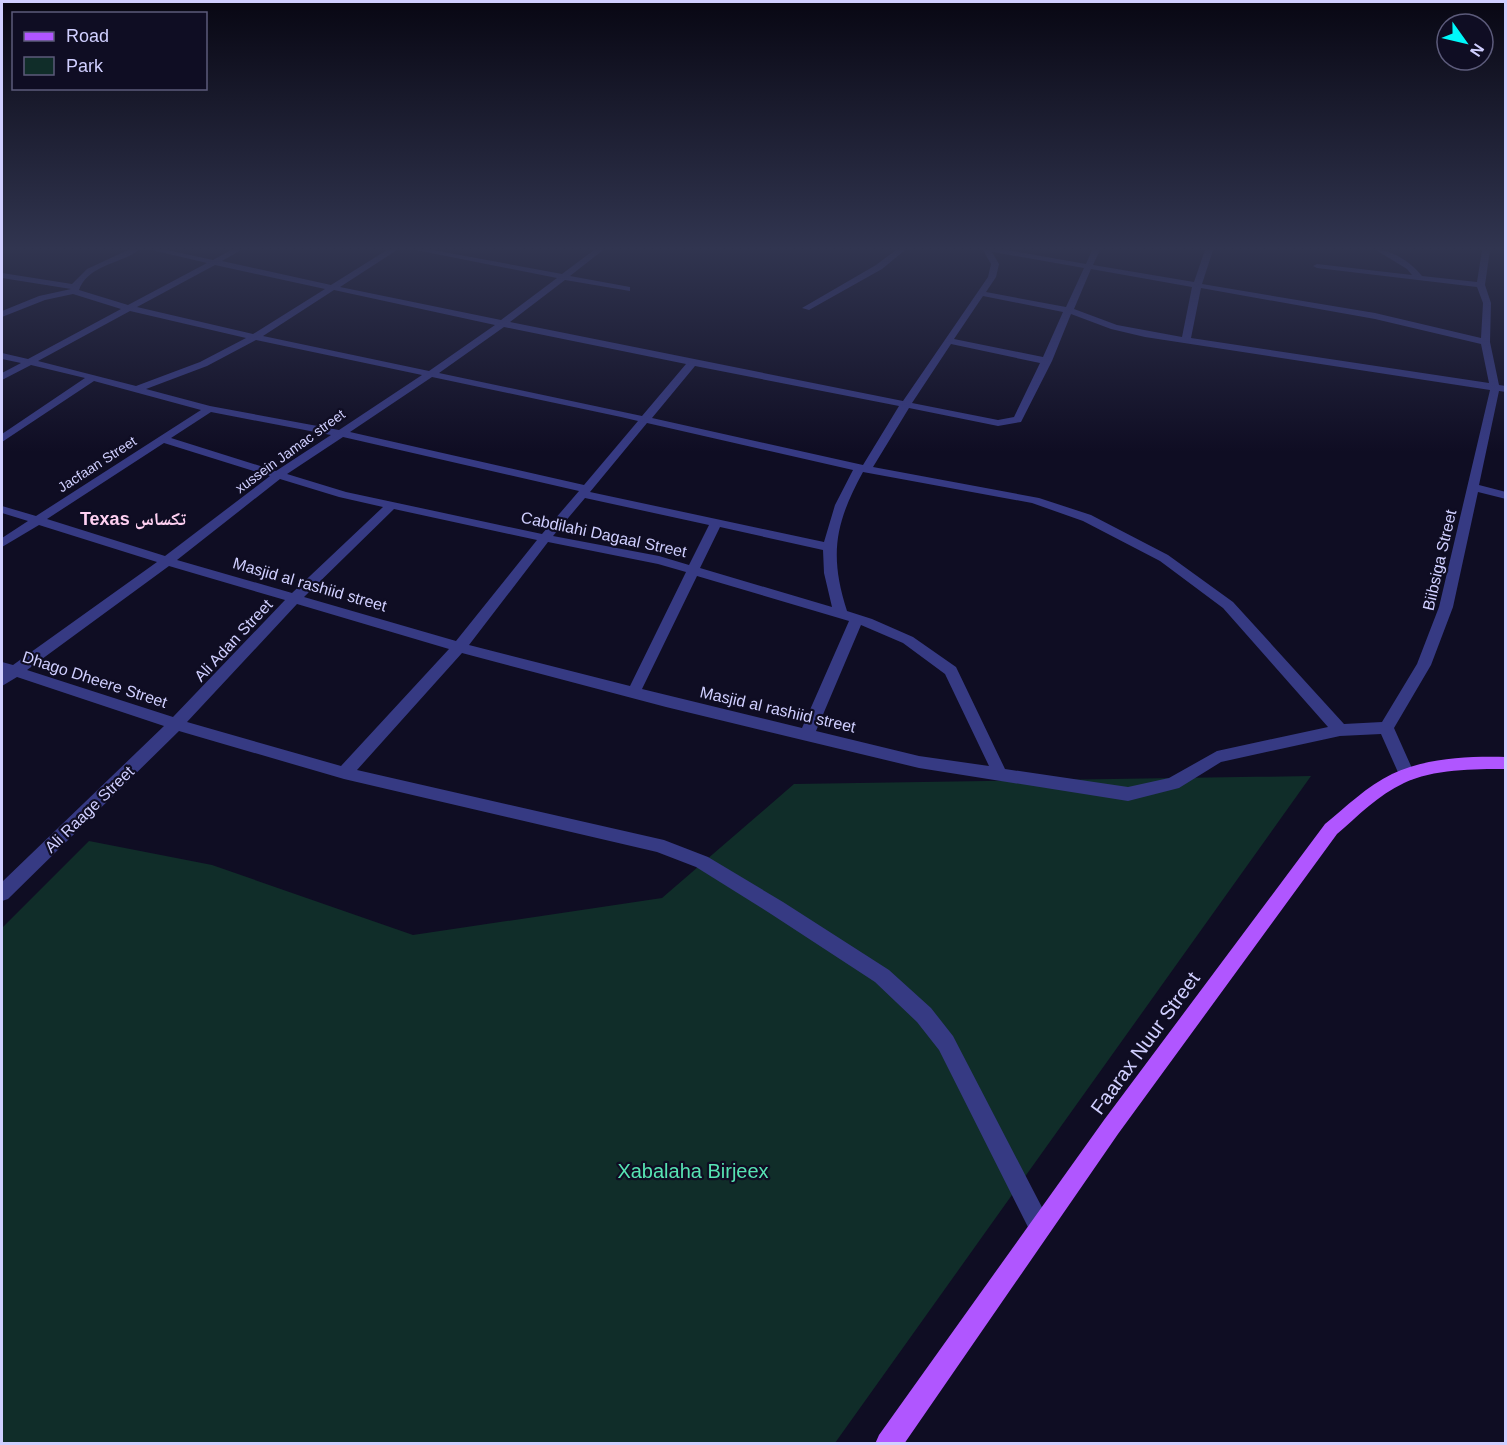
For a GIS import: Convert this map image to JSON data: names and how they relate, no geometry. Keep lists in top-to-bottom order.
{
  "streets": {
    "main road": ["Faarax Nuur Street"],
    "street": [
      "xussein Jamac street",
      "Jacfaan Street",
      "Cabdilahi Dagaal Street",
      "Biibsiga Street",
      "Masjid al rashiid street",
      "Ali Adan Street",
      "Dhago Dheere Street",
      "Ali Raage Street"
    ]
  },
  "crossings": [
    ["xussein Jamac street", "Cabdilahi Dagaal Street"],
    ["xussein Jamac street", "Masjid al rashiid street"],
    ["xussein Jamac street", "Dhago Dheere Street"],
    ["Jacfaan Street", "Cabdilahi Dagaal Street"],
    ["Jacfaan Street", "Masjid al rashiid street"],
    ["Cabdilahi Dagaal Street", "Masjid al rashiid street"],
    ["Cabdilahi Dagaal Street", "Ali Adan Street"],
    ["Biibsiga Street", "Masjid al rashiid street"],
    ["Masjid al rashiid street", "Ali Adan Street"],
    ["Ali Adan Street", "Dhago Dheere Street"],
    ["Ali Adan Street", "Ali Raage Street"],
    ["Dhago Dheere Street", "Ali Raage Street"],
    ["Dhago Dheere Street", "Faarax Nuur Street"]
  ],
  "districts": ["Texas تكساس"],
  "parks": ["Xabalaha Birjeex"],
  "legend": ["Road", "Park"],
  "north": "bottom right"
}
